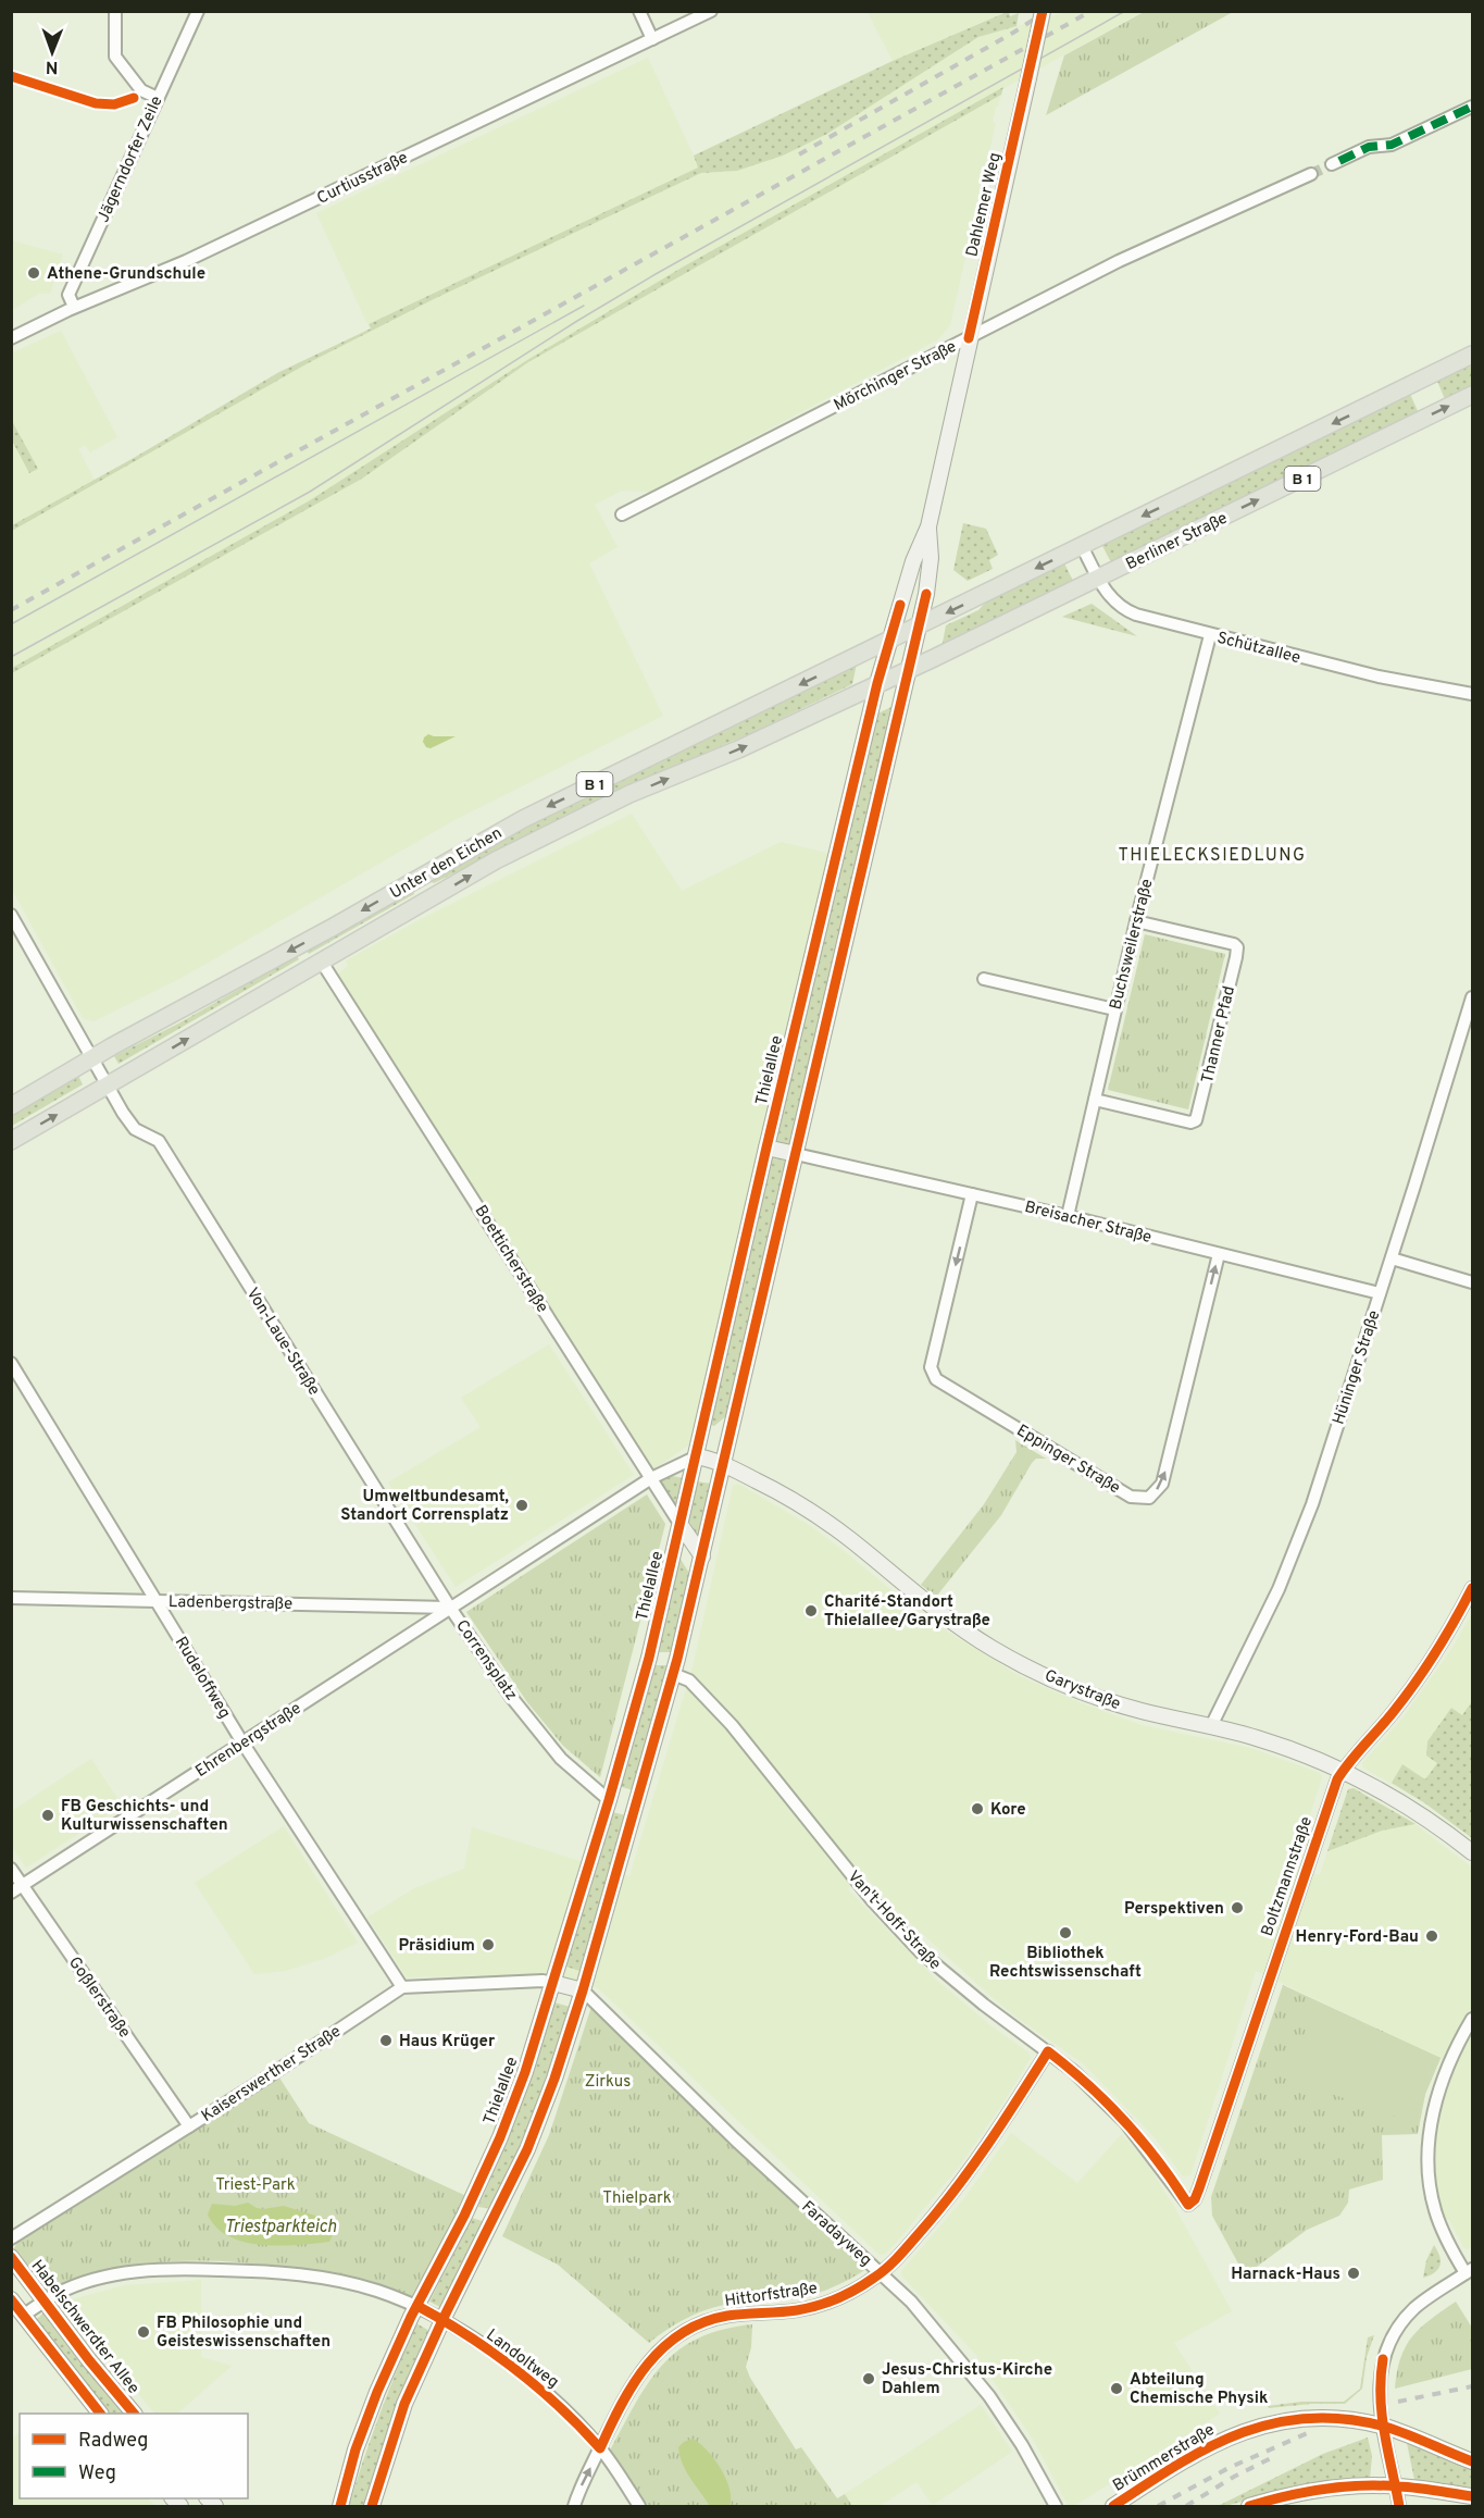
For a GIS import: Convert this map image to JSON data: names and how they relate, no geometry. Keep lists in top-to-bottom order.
{
  "streets": {
    "main road": [
      "Dahlemer Weg",
      "B 1",
      "Berliner Straße",
      "Unter den Eichen",
      "Thielallee",
      "Boetticherstraße",
      "Garystraße",
      "Habelschwerdter Allee",
      "Brümmerstraße"
    ],
    "street": [
      "Jägerndorfer Zeile",
      "Curtiusstraße",
      "Mörchinger Straße",
      "Schützallee",
      "Buchsweilerstraße",
      "Thanner Pfad",
      "Breisacher Straße",
      "Von-Laue-Straße",
      "Hüninger Straße",
      "Eppinger Straße",
      "Ladenbergstraße",
      "Corrensplatz",
      "Rudeloffweg",
      "Ehrenbergstraße",
      "Boltzmannstraße",
      "Van't-Hoff-Straße",
      "Goßlerstraße",
      "Kaiserswerther Straße",
      "Faradayweg",
      "Hittorfstraße",
      "Landoltweg"
    ]
  },
  "crossings": [
    ["Jägerndorfer Zeile", "Curtiusstraße"],
    ["Dahlemer Weg", "Mörchinger Straße"],
    ["Dahlemer Weg", "B 1"],
    ["Dahlemer Weg", "Berliner Straße"],
    ["Dahlemer Weg", "Unter den Eichen"],
    ["Dahlemer Weg", "Thielallee"],
    ["B 1", "Schützallee"],
    ["B 1", "Unter den Eichen"],
    ["B 1", "Thielallee"],
    ["Berliner Straße", "Schützallee"],
    ["Berliner Straße", "Unter den Eichen"],
    ["Berliner Straße", "Thielallee"],
    ["Schützallee", "Buchsweilerstraße"],
    ["Unter den Eichen", "Thielallee"],
    ["Unter den Eichen", "Boetticherstraße"],
    ["Unter den Eichen", "Von-Laue-Straße"],
    ["Buchsweilerstraße", "Thanner Pfad"],
    ["Buchsweilerstraße", "Breisacher Straße"],
    ["Thielallee", "Boetticherstraße"],
    ["Thielallee", "Corrensplatz"],
    ["Thielallee", "Landoltweg"],
    ["Breisacher Straße", "Hüninger Straße"],
    ["Breisacher Straße", "Eppinger Straße"],
    ["Boetticherstraße", "Corrensplatz"],
    ["Von-Laue-Straße", "Ladenbergstraße"],
    ["Von-Laue-Straße", "Corrensplatz"],
    ["Von-Laue-Straße", "Ehrenbergstraße"],
    ["Hüninger Straße", "Garystraße"],
    ["Ladenbergstraße", "Corrensplatz"],
    ["Ladenbergstraße", "Rudeloffweg"],
    ["Ladenbergstraße", "Ehrenbergstraße"],
    ["Corrensplatz", "Ehrenbergstraße"],
    ["Rudeloffweg", "Ehrenbergstraße"],
    ["Rudeloffweg", "Kaiserswerther Straße"],
    ["Garystraße", "Boltzmannstraße"],
    ["Ehrenbergstraße", "Goßlerstraße"],
    ["Boltzmannstraße", "Van't-Hoff-Straße"],
    ["Van't-Hoff-Straße", "Hittorfstraße"],
    ["Goßlerstraße", "Kaiserswerther Straße"],
    ["Faradayweg", "Hittorfstraße"],
    ["Hittorfstraße", "Landoltweg"],
    ["Habelschwerdter Allee", "Landoltweg"]
  ],
  "districts": ["THIELECKSIEDLUNG"],
  "water": ["Triestparkteich"],
  "parks": ["Zirkus", "Triest-Park", "Thielpark"],
  "places": [
    "Athene-Grundschule",
    "Umweltbundesamt, Standort Corrensplatz",
    "Charité-Standort Thielallee/Garystraße",
    "Kore",
    "FB Geschichts- und Kulturwissenschaften",
    "Perspektiven",
    "Bibliothek Rechtswissenschaft",
    "Henry-Ford-Bau",
    "Präsidium",
    "Haus Krüger",
    "Harnack-Haus",
    "FB Philosophie und Geisteswissenschaften",
    "Jesus-Christus-Kirche Dahlem",
    "Abteilung Chemische Physik"
  ],
  "legend": ["Radweg", "Weg"],
  "north": "bottom"
}
